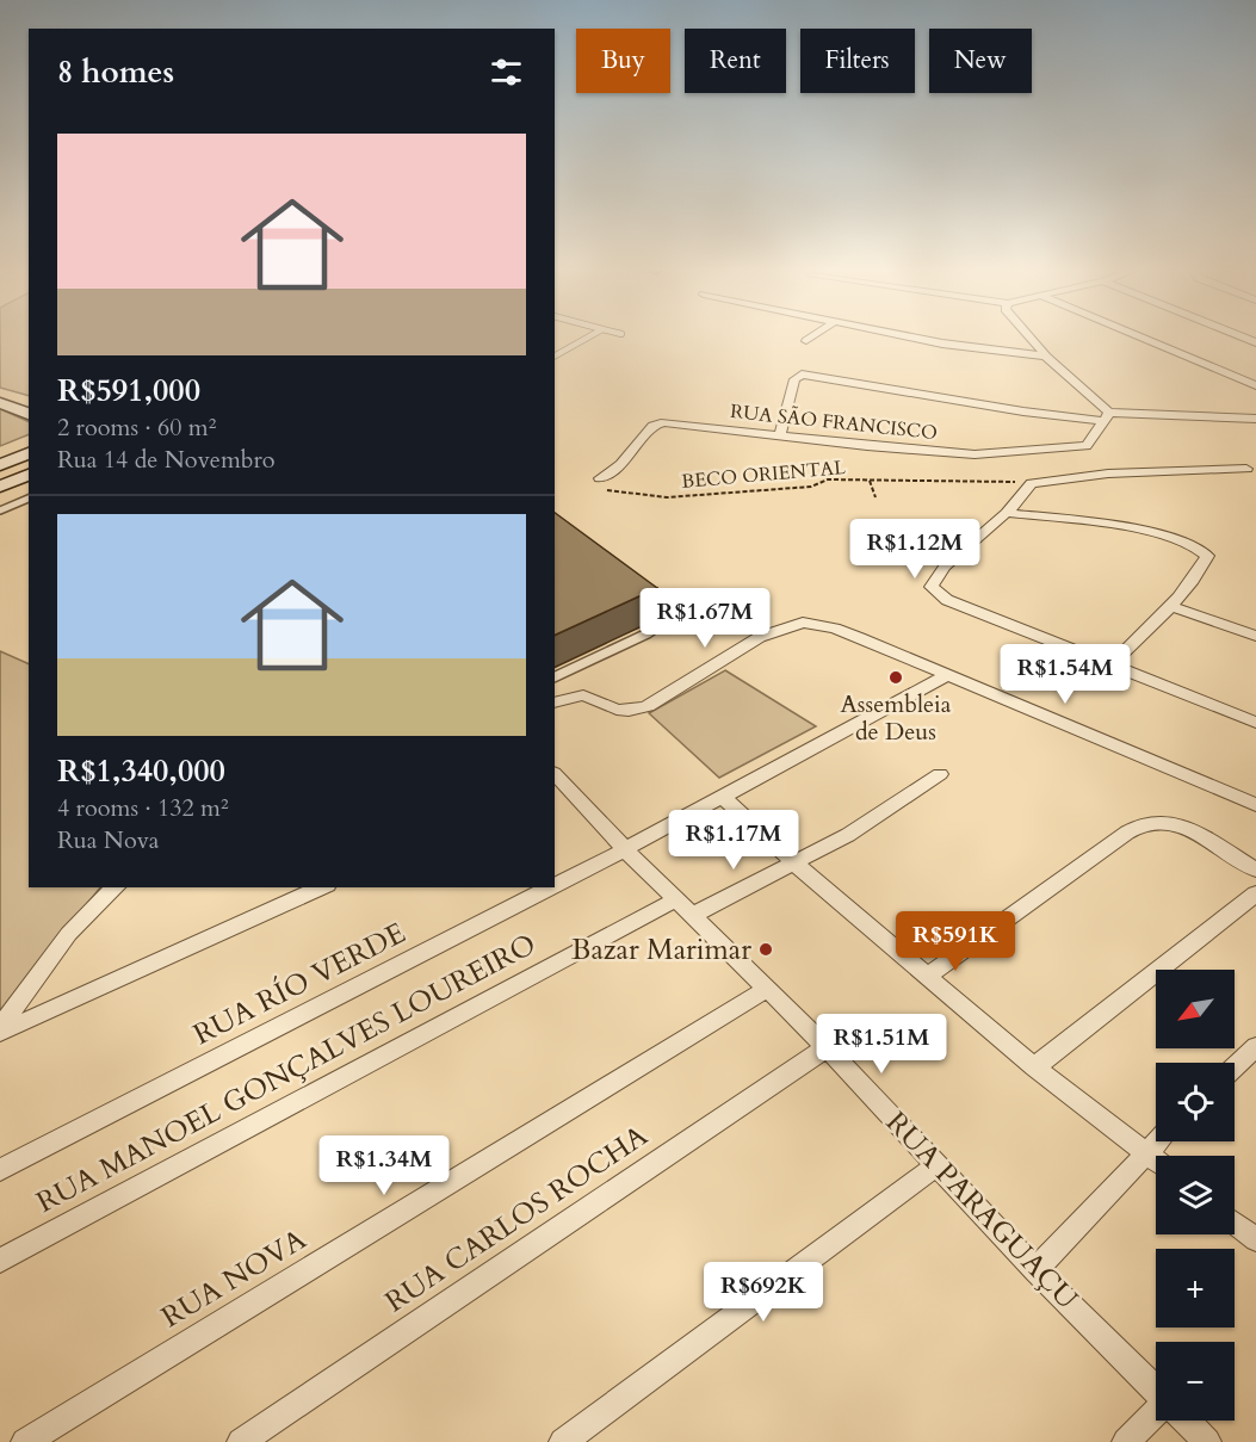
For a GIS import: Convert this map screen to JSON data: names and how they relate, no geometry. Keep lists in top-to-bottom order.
{
  "streets": {
    "street": [
      "RUA SÃO FRANCISCO",
      "RUA RÍO VERDE",
      "RUA MANOEL GONÇALVES LOUREIRO",
      "RUA PARAGUAÇU",
      "RUA CARLOS ROCHA",
      "RUA NOVA"
    ],
    "path": ["BECO ORIENTAL"]
  },
  "crossings": [
    ["RUA SÃO FRANCISCO", "BECO ORIENTAL"],
    ["RUA RÍO VERDE", "RUA PARAGUAÇU"],
    ["RUA MANOEL GONÇALVES LOUREIRO", "RUA PARAGUAÇU"],
    ["RUA PARAGUAÇU", "RUA CARLOS ROCHA"],
    ["RUA PARAGUAÇU", "RUA NOVA"]
  ],
  "places": ["Assembleia de Deus", "Bazar Marimar"],
  "north": "bottom left",
  "page": {
    "chip": [
      "Buy",
      "Rent",
      "Filters",
      "New"
    ],
    "heading": "8 homes",
    "list": [
      {
        "name": "R$591,000",
        "note": "2 rooms · 60 m² · Rua 14 de Novembro"
      },
      {
        "name": "R$1,340,000",
        "note": "4 rooms · 132 m² · Rua Nova"
      }
    ],
    "price": [
      "R$1.12M",
      "R$1.67M",
      "R$1.54M",
      "R$1.17M",
      "R$591K",
      "R$1.51M",
      "R$1.34M",
      "R$692K"
    ],
    "map_buttons": ["+", "−"]
  }
}
